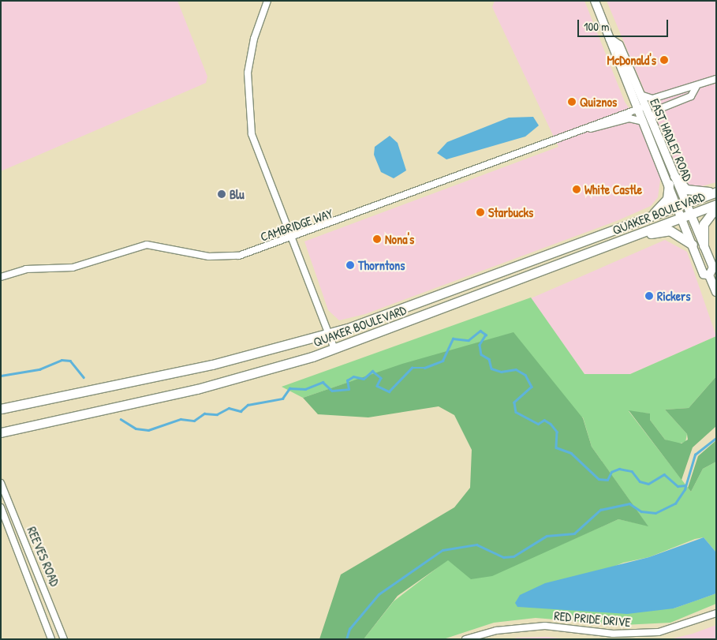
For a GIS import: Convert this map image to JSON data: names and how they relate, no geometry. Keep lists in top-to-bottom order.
{
  "streets": {
    "main road": ["QUAKER BOULEVARD"],
    "street": [
      "EAST HADLEY ROAD",
      "CAMBRIDGE WAY",
      "REEVES ROAD",
      "RED PRIDE DRIVE"
    ]
  },
  "crossings": [
    ["EAST HADLEY ROAD", "QUAKER BOULEVARD"],
    ["EAST HADLEY ROAD", "CAMBRIDGE WAY"]
  ],
  "places": [
    "McDonald's",
    "Quiznos",
    "White Castle",
    "Blu",
    "Starbucks",
    "Nona's",
    "Thorntons",
    "Rickers"
  ],
  "scale_bar": "100 m"
}
